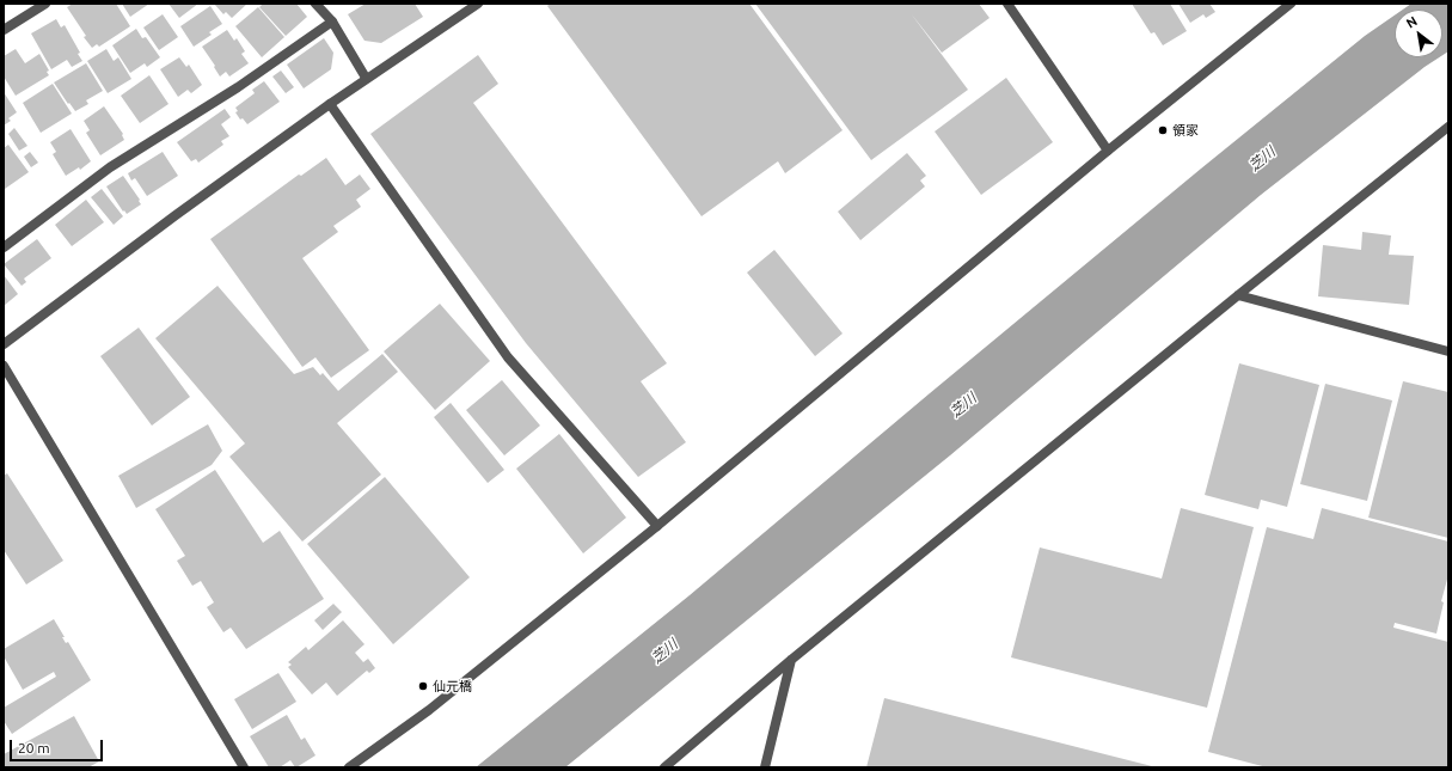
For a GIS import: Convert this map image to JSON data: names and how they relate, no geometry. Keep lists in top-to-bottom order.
{
  "water": ["芝川"],
  "places": ["領家", "仙元橋"],
  "scale_bar": "20 m",
  "north": "top left"
}
